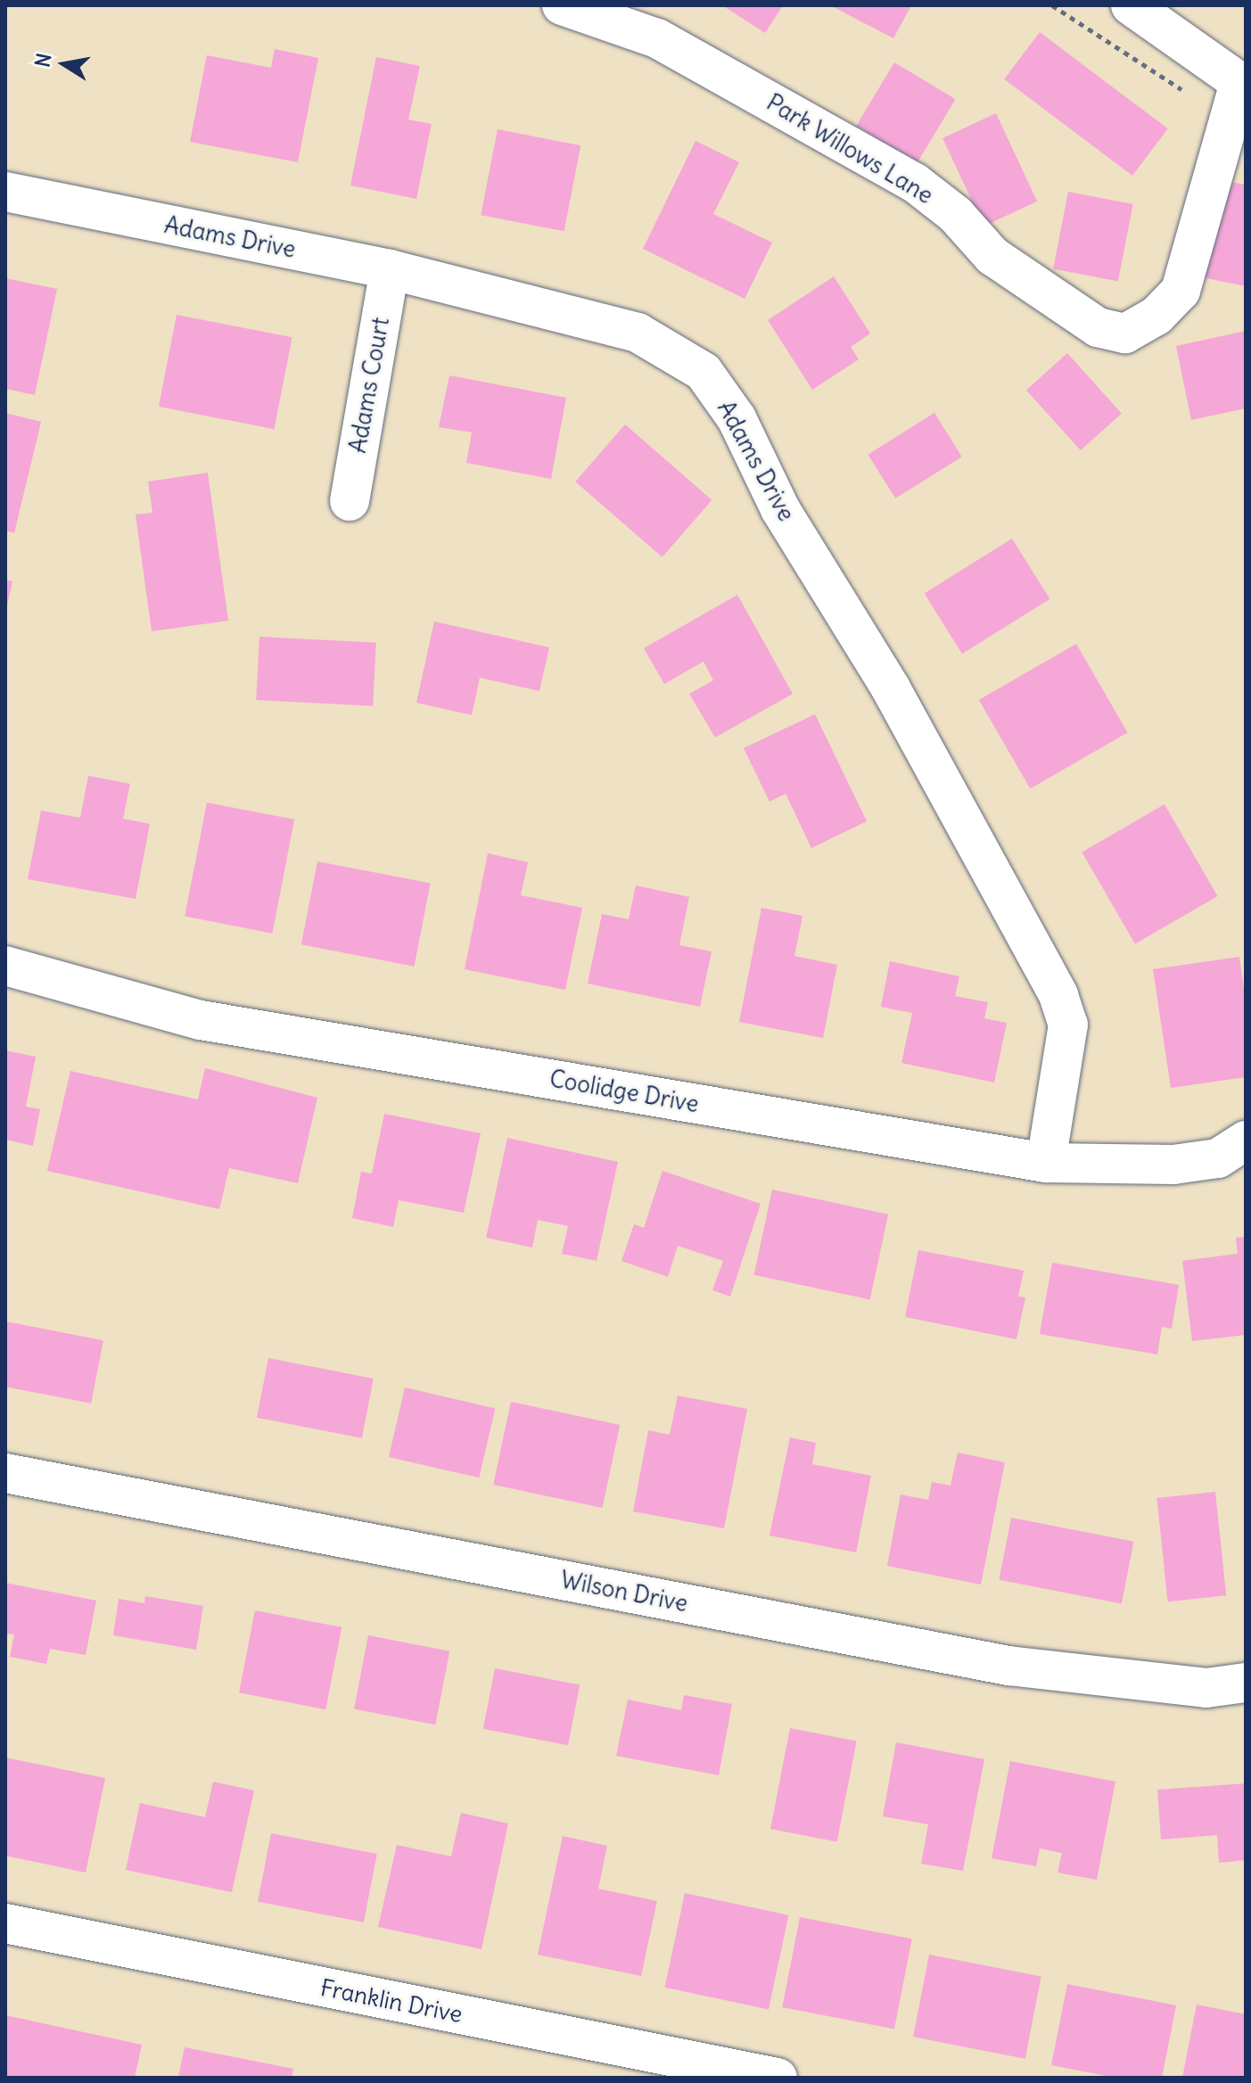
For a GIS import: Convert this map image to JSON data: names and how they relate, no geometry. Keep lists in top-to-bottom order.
{
  "streets": {
    "street": [
      "Park Willows Lane",
      "Adams Drive",
      "Adams Court",
      "Coolidge Drive",
      "Wilson Drive",
      "Franklin Drive"
    ]
  },
  "crossings": [
    ["Adams Drive", "Adams Court"],
    ["Adams Drive", "Coolidge Drive"]
  ],
  "north": "left"
}
